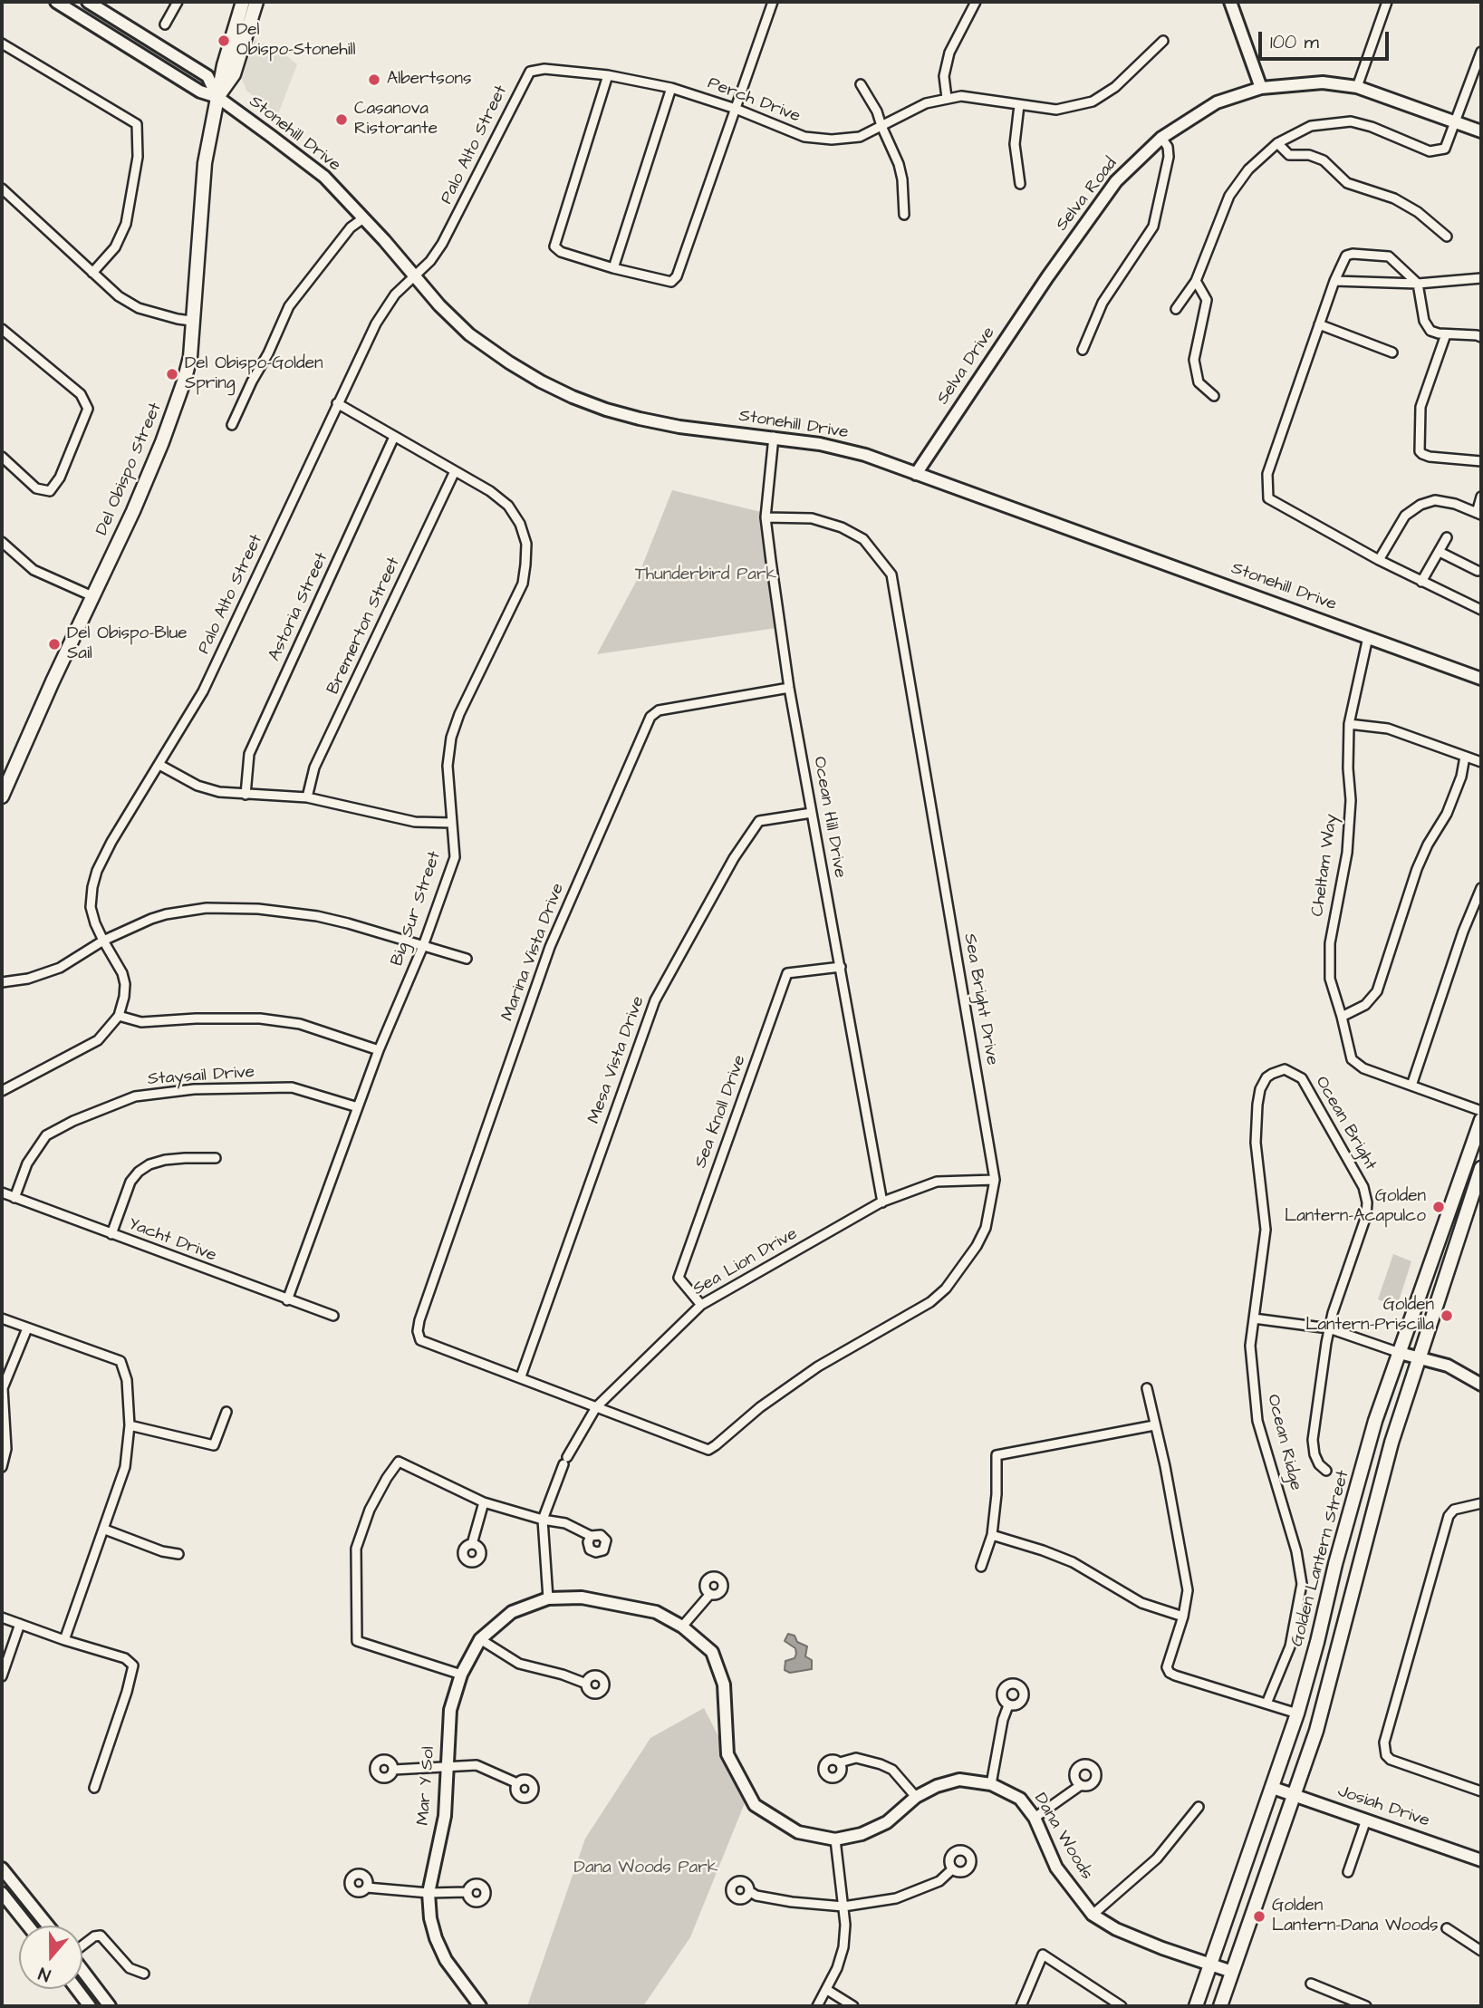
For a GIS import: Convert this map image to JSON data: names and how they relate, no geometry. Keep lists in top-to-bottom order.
{
  "streets": {
    "main road": ["Del Obispo Street", "Golden Lantern Street"],
    "street": [
      "Perch Drive",
      "Stonehill Drive",
      "Palo Alto Street",
      "Selva Road",
      "Selva Drive",
      "Astoria Street",
      "Bremerton Street",
      "Ocean Hill Drive",
      "Cheltam Way",
      "Big Sur Street",
      "Marina Vista Drive",
      "Sea Bright Drive",
      "Mesa Vista Drive",
      "Staysail Drive",
      "Sea Knoll Drive",
      "Ocean Bright",
      "Yacht Drive",
      "Sea Lion Drive",
      "Ocean Ridge",
      "Mar Y Sol",
      "Josiah Drive",
      "Dana Woods"
    ]
  },
  "crossings": [
    ["Perch Drive", "Palo Alto Street"],
    ["Stonehill Drive", "Palo Alto Street"],
    ["Stonehill Drive", "Selva Drive"],
    ["Stonehill Drive", "Del Obispo Street"],
    ["Stonehill Drive", "Ocean Hill Drive"],
    ["Stonehill Drive", "Cheltam Way"],
    ["Selva Road", "Selva Drive"],
    ["Bremerton Street", "Big Sur Street"],
    ["Ocean Hill Drive", "Marina Vista Drive"],
    ["Ocean Hill Drive", "Sea Bright Drive"],
    ["Ocean Hill Drive", "Mesa Vista Drive"],
    ["Ocean Hill Drive", "Sea Knoll Drive"],
    ["Ocean Hill Drive", "Sea Lion Drive"],
    ["Big Sur Street", "Staysail Drive"],
    ["Big Sur Street", "Yacht Drive"],
    ["Marina Vista Drive", "Mesa Vista Drive"],
    ["Sea Bright Drive", "Sea Lion Drive"],
    ["Staysail Drive", "Yacht Drive"],
    ["Sea Knoll Drive", "Sea Lion Drive"],
    ["Ocean Bright", "Ocean Ridge"],
    ["Sea Lion Drive", "Dana Woods"],
    ["Golden Lantern Street", "Josiah Drive"],
    ["Golden Lantern Street", "Dana Woods"],
    ["Mar Y Sol", "Dana Woods"]
  ],
  "parks": ["Thunderbird Park", "Dana Woods Park"],
  "places": [
    "Del Obispo-Stonehill",
    "Albertsons",
    "Casanova Ristorante",
    "Del Obispo-Golden Spring",
    "Del Obispo-Blue Sail",
    "Golden Lantern-Acapulco",
    "Golden Lantern-Priscilla",
    "Golden Lantern-Dana Woods"
  ],
  "scale_bar": "100 m",
  "north": "bottom"
}
